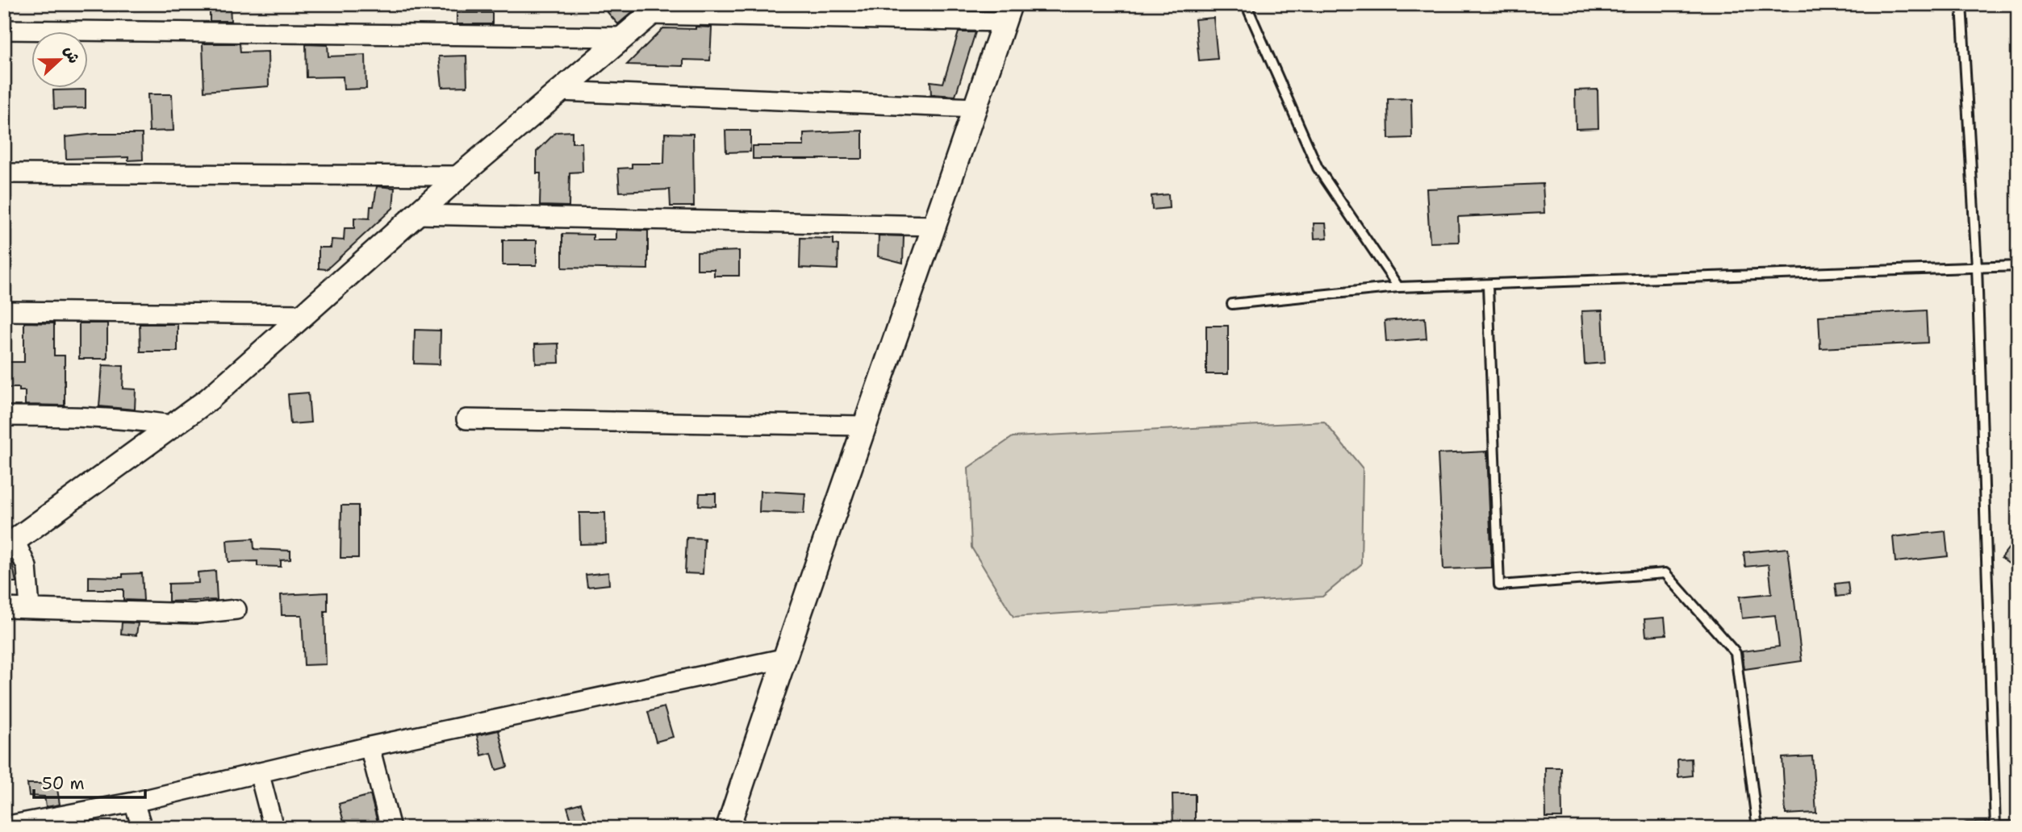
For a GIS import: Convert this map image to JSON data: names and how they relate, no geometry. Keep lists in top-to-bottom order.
{
  "scale_bar": "50 m",
  "north": "right"
}
